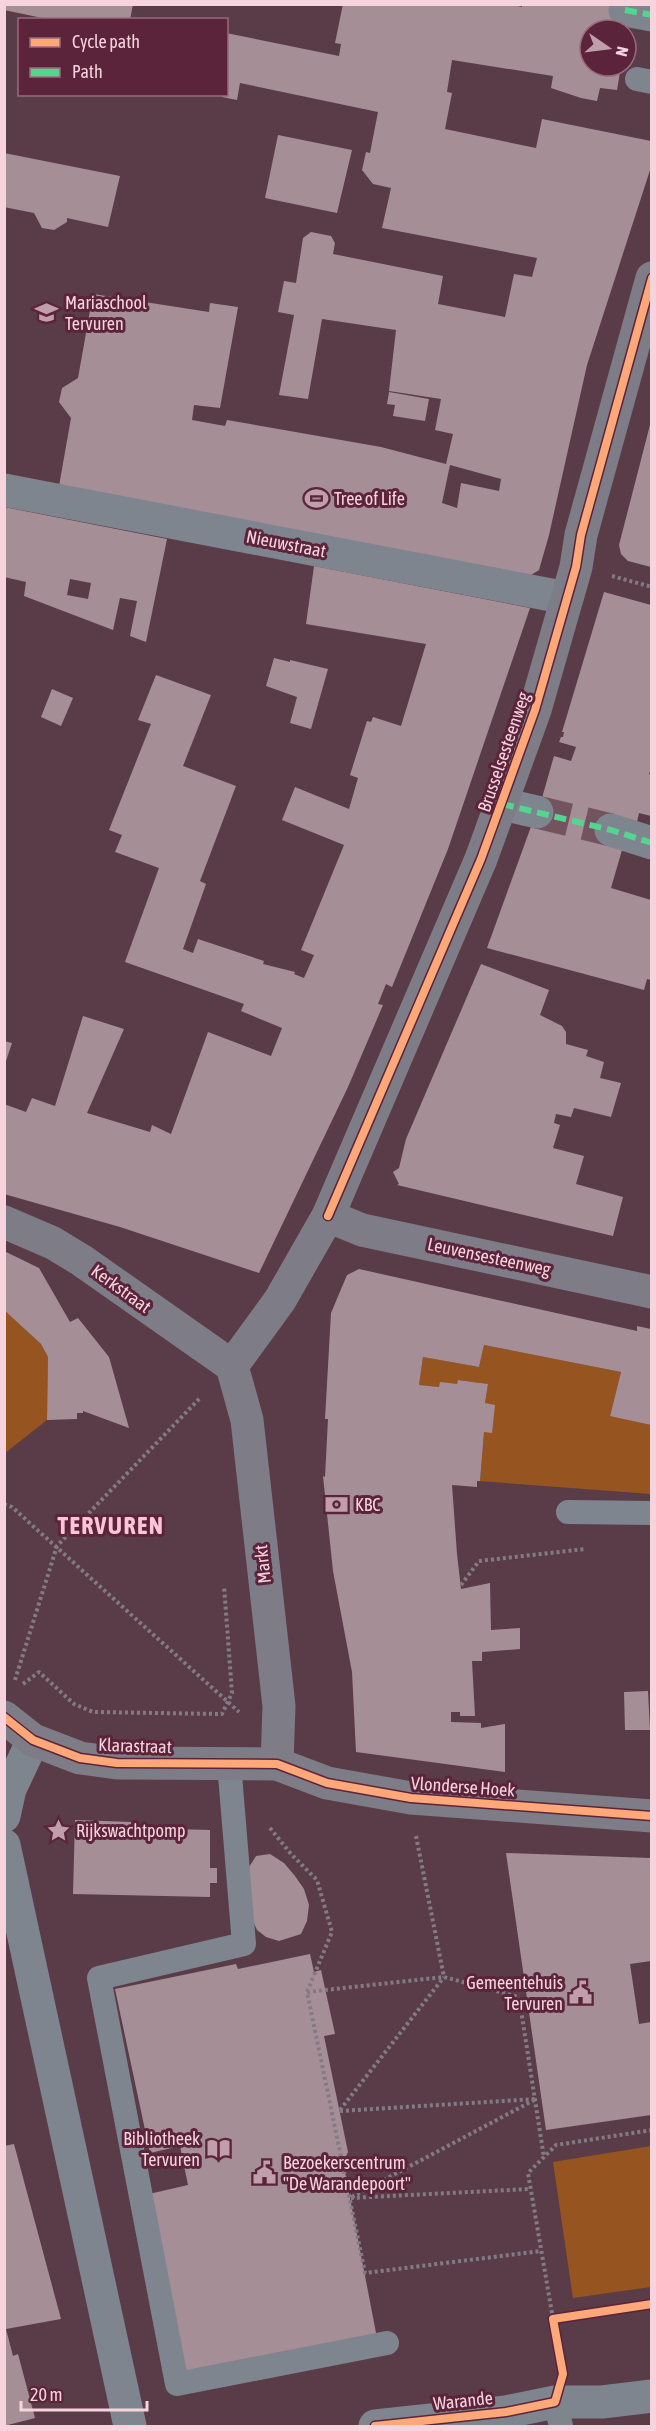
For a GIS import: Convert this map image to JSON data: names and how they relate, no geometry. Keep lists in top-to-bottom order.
{
  "streets": {
    "street": [
      "Nieuwstraat",
      "Brusselsesteenweg",
      "Leuvensesteenweg",
      "Kerkstraat",
      "Markt",
      "Klarastraat",
      "Vlonderse Hoek",
      "Warande"
    ]
  },
  "crossings": [
    ["Nieuwstraat", "Brusselsesteenweg"],
    ["Brusselsesteenweg", "Leuvensesteenweg"],
    ["Brusselsesteenweg", "Kerkstraat"],
    ["Brusselsesteenweg", "Markt"],
    ["Kerkstraat", "Markt"],
    ["Markt", "Klarastraat"],
    ["Markt", "Vlonderse Hoek"],
    ["Klarastraat", "Vlonderse Hoek"]
  ],
  "districts": ["TERVUREN"],
  "places": {
    "school or university": ["Mariaschool Tervuren"],
    "sports": ["Tree of Life"],
    "bank": ["KBC"],
    "place": ["Rijkswachtpomp"],
    "public building": ["Gemeentehuis Tervuren", "Bezoekerscentrum \"De Warandepoort\""],
    "library": ["Bibliotheek Tervuren"]
  },
  "legend": ["Cycle path", "Path"],
  "scale_bar": "20 m",
  "north": "right"
}
